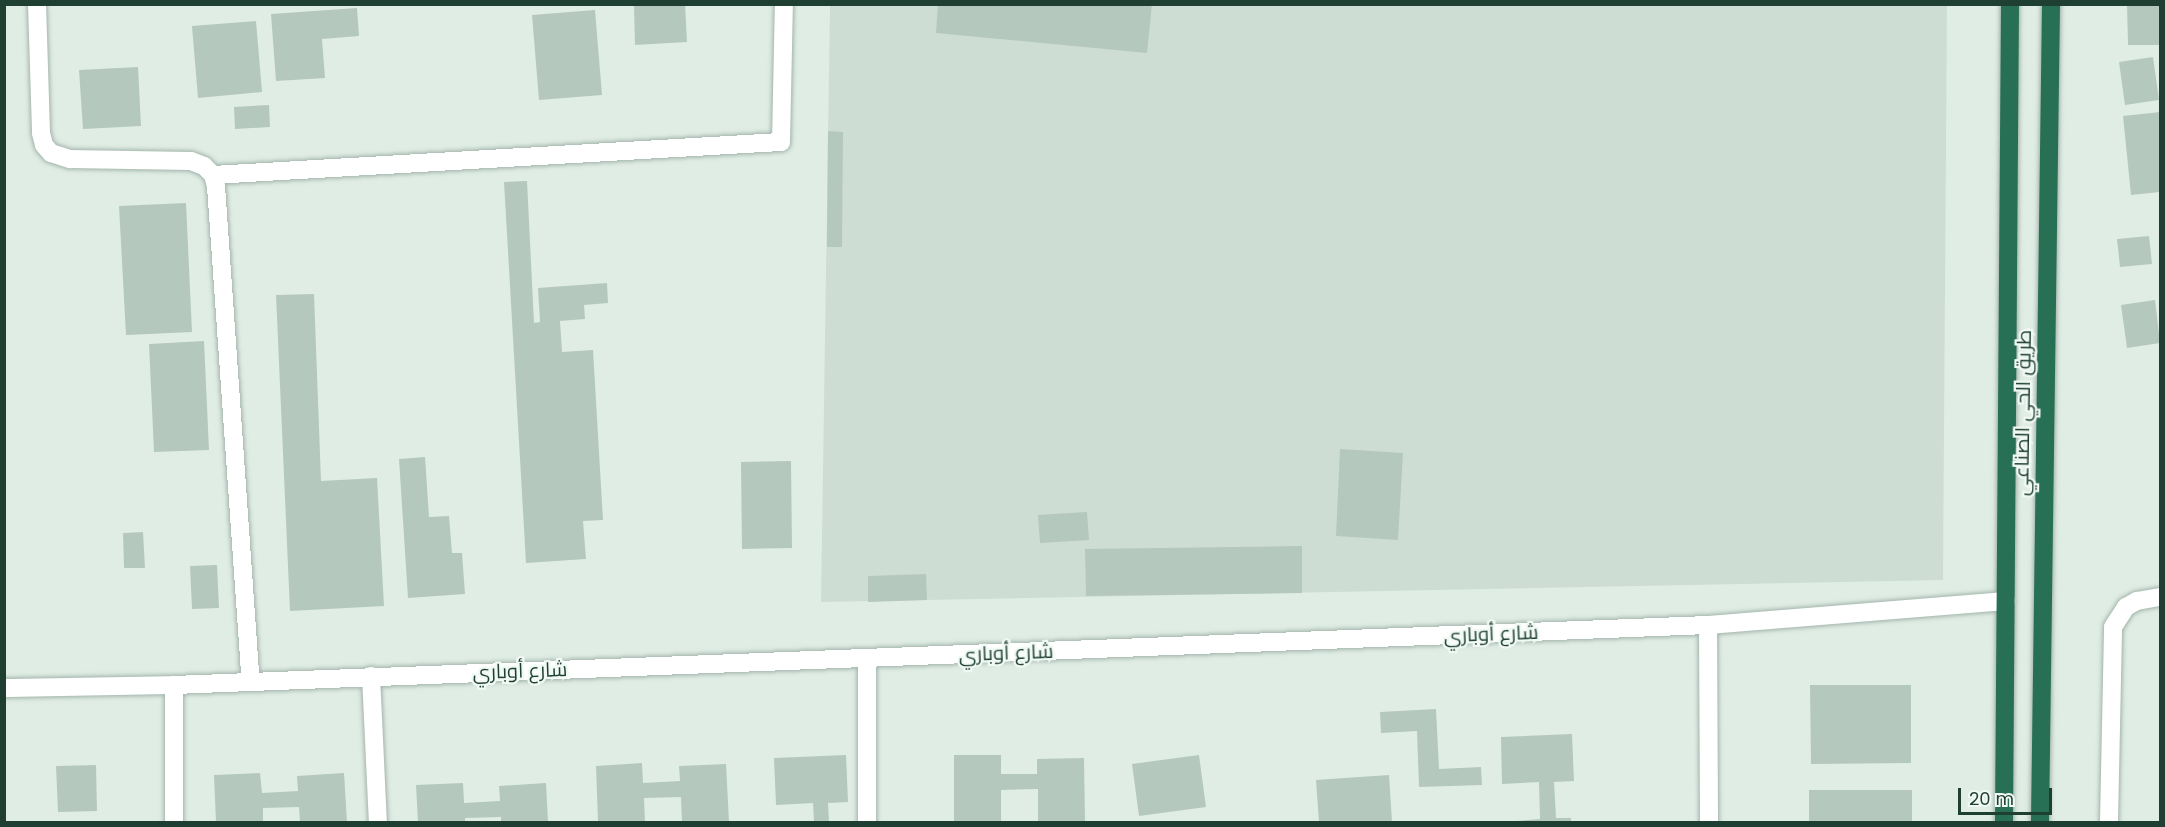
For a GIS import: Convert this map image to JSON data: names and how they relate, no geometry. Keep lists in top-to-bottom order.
{
  "streets": {
    "highway": ["طريق الحي الصناعي"],
    "street": ["شارع أوباري"]
  },
  "scale_bar": "20 m"
}
